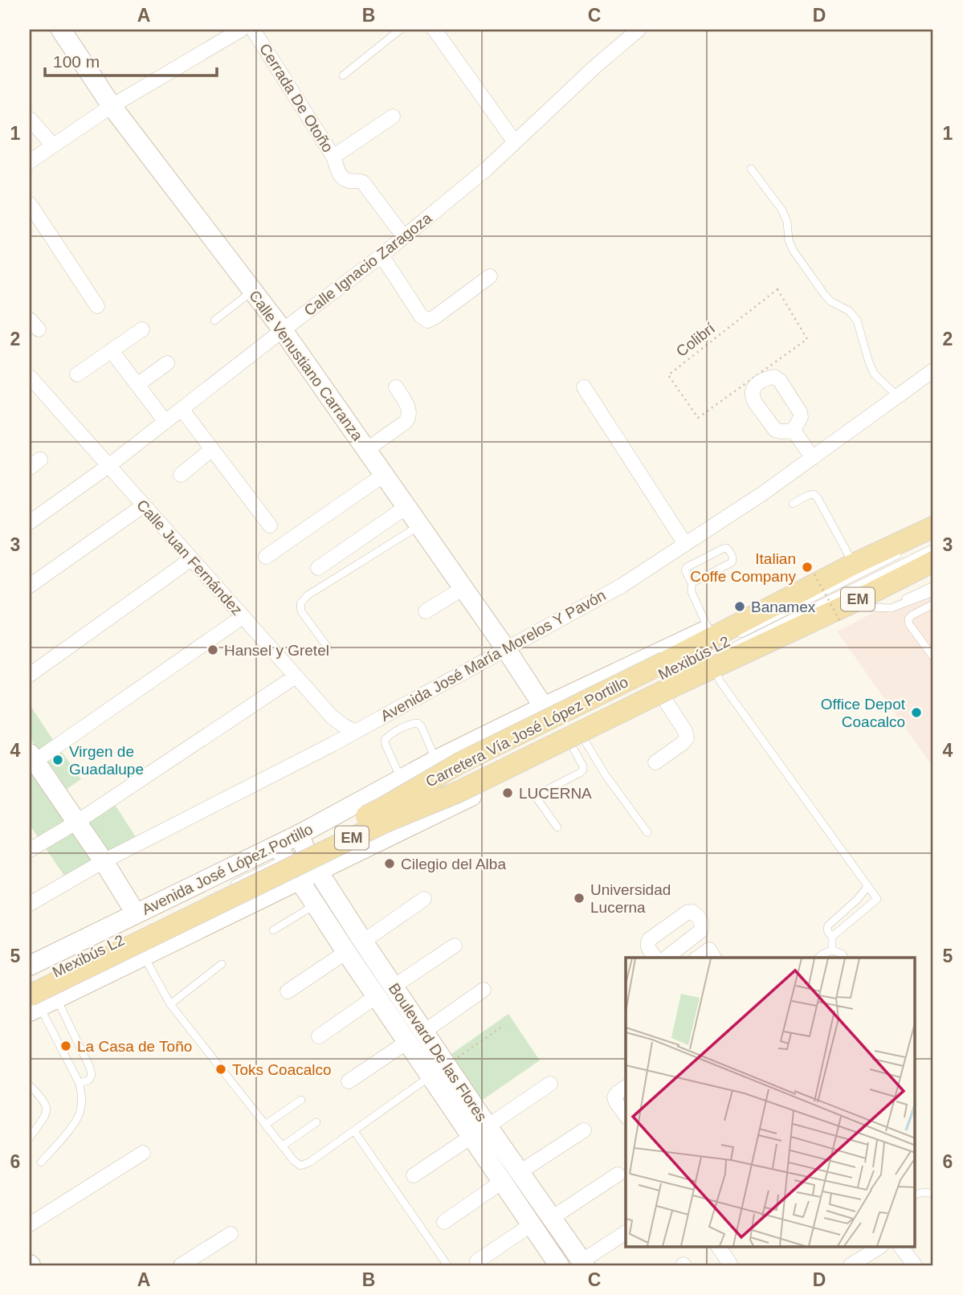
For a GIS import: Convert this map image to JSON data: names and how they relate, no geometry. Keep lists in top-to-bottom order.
{
  "streets": {
    "main road": ["EM", "Carretera Vía José López Portillo"],
    "street": [
      "Cerrada De Otoño",
      "Calle Ignacio Zaragoza",
      "Calle Venustiano Carranza",
      "Calle Juan Fernández",
      "Avenida José María Morelos Y Pavón",
      "Avenida José López Portillo",
      "Boulevard De las Flores"
    ],
    "lane": ["Mexibús L2"],
    "path": ["Colibrí"]
  },
  "crossings": [
    ["Cerrada De Otoño", "Calle Ignacio Zaragoza"],
    ["Calle Ignacio Zaragoza", "Calle Venustiano Carranza"],
    ["Calle Ignacio Zaragoza", "Calle Juan Fernández"],
    ["Calle Venustiano Carranza", "Avenida José María Morelos Y Pavón"],
    ["Calle Venustiano Carranza", "Avenida José López Portillo"],
    ["Calle Juan Fernández", "Avenida José María Morelos Y Pavón"],
    ["Mexibús L2", "Carretera Vía José López Portillo"],
    ["Mexibús L2", "Avenida José López Portillo"],
    ["Mexibús L2", "Boulevard De las Flores"],
    ["Carretera Vía José López Portillo", "Avenida José López Portillo"],
    ["Avenida José López Portillo", "Boulevard De las Flores"]
  ],
  "places": [
    "Italian Coffe Company",
    "Banamex",
    "Hansel y Gretel",
    "Office Depot Coacalco",
    "Virgen de Guadalupe",
    "LUCERNA",
    "Cilegio del Alba",
    "Universidad Lucerna",
    "La Casa de Toño",
    "Toks Coacalco"
  ],
  "scale_bar": "100 m",
  "grid": {
    "columns": [
      "A",
      "B",
      "C",
      "D"
    ],
    "rows": [
      "1",
      "2",
      "3",
      "4",
      "5",
      "6"
    ]
  }
}
